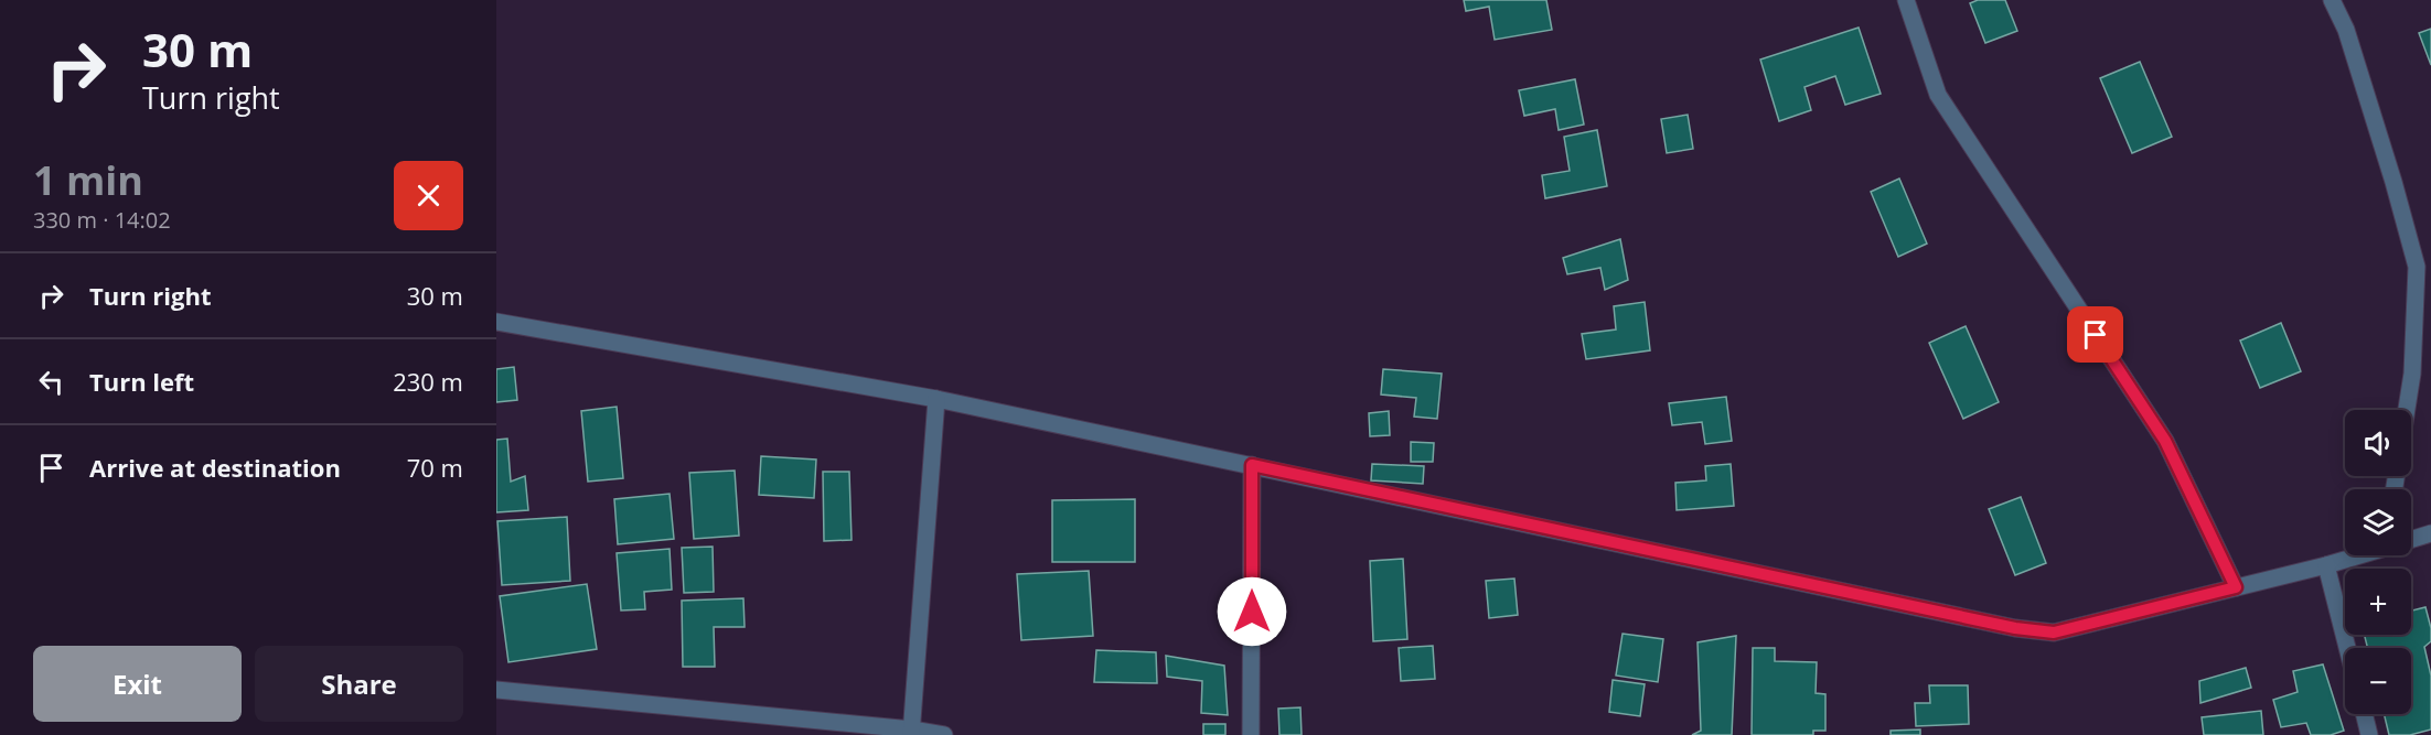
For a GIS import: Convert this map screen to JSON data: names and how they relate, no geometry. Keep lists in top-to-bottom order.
{
  "page": {
    "turn": ["30 m", "Turn right"],
    "heading": ["1 min", "330 m · 14:02"],
    "list": [
      {
        "name": "Turn right",
        "value": "30 m"
      },
      {
        "name": "Turn left",
        "value": "230 m"
      },
      {
        "name": "Arrive at destination",
        "value": "70 m"
      }
    ],
    "map_buttons": ["+", "−"],
    "buttons": ["Exit", "Share"]
  }
}
